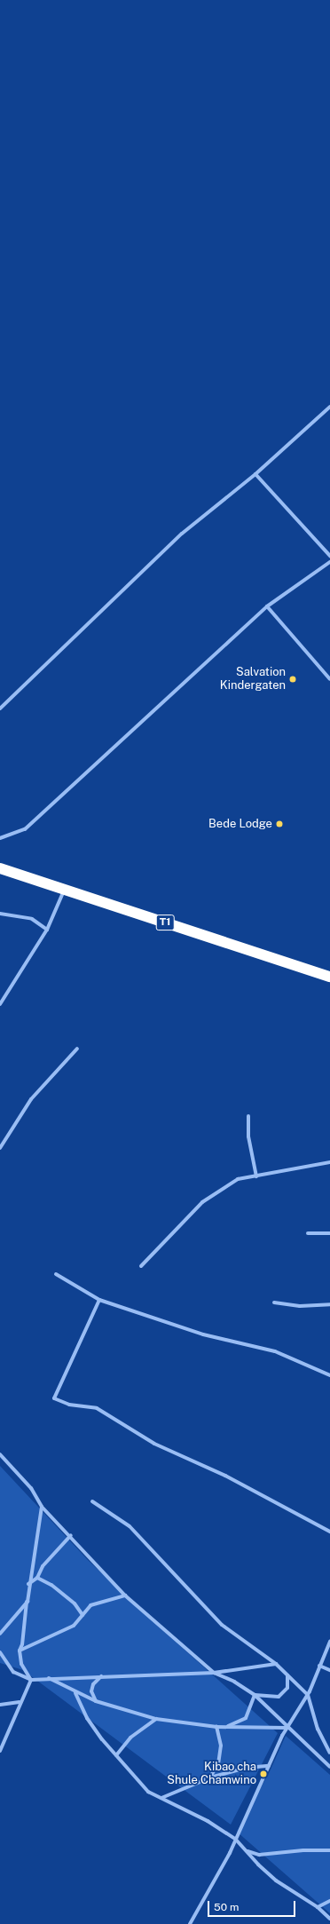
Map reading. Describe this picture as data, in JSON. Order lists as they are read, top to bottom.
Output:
{
  "streets": {
    "highway": ["T1"]
  },
  "places": ["Salvation Kindergaten", "Bede Lodge", "Kibao cha Shule Chamwino"],
  "scale_bar": "50 m"
}
